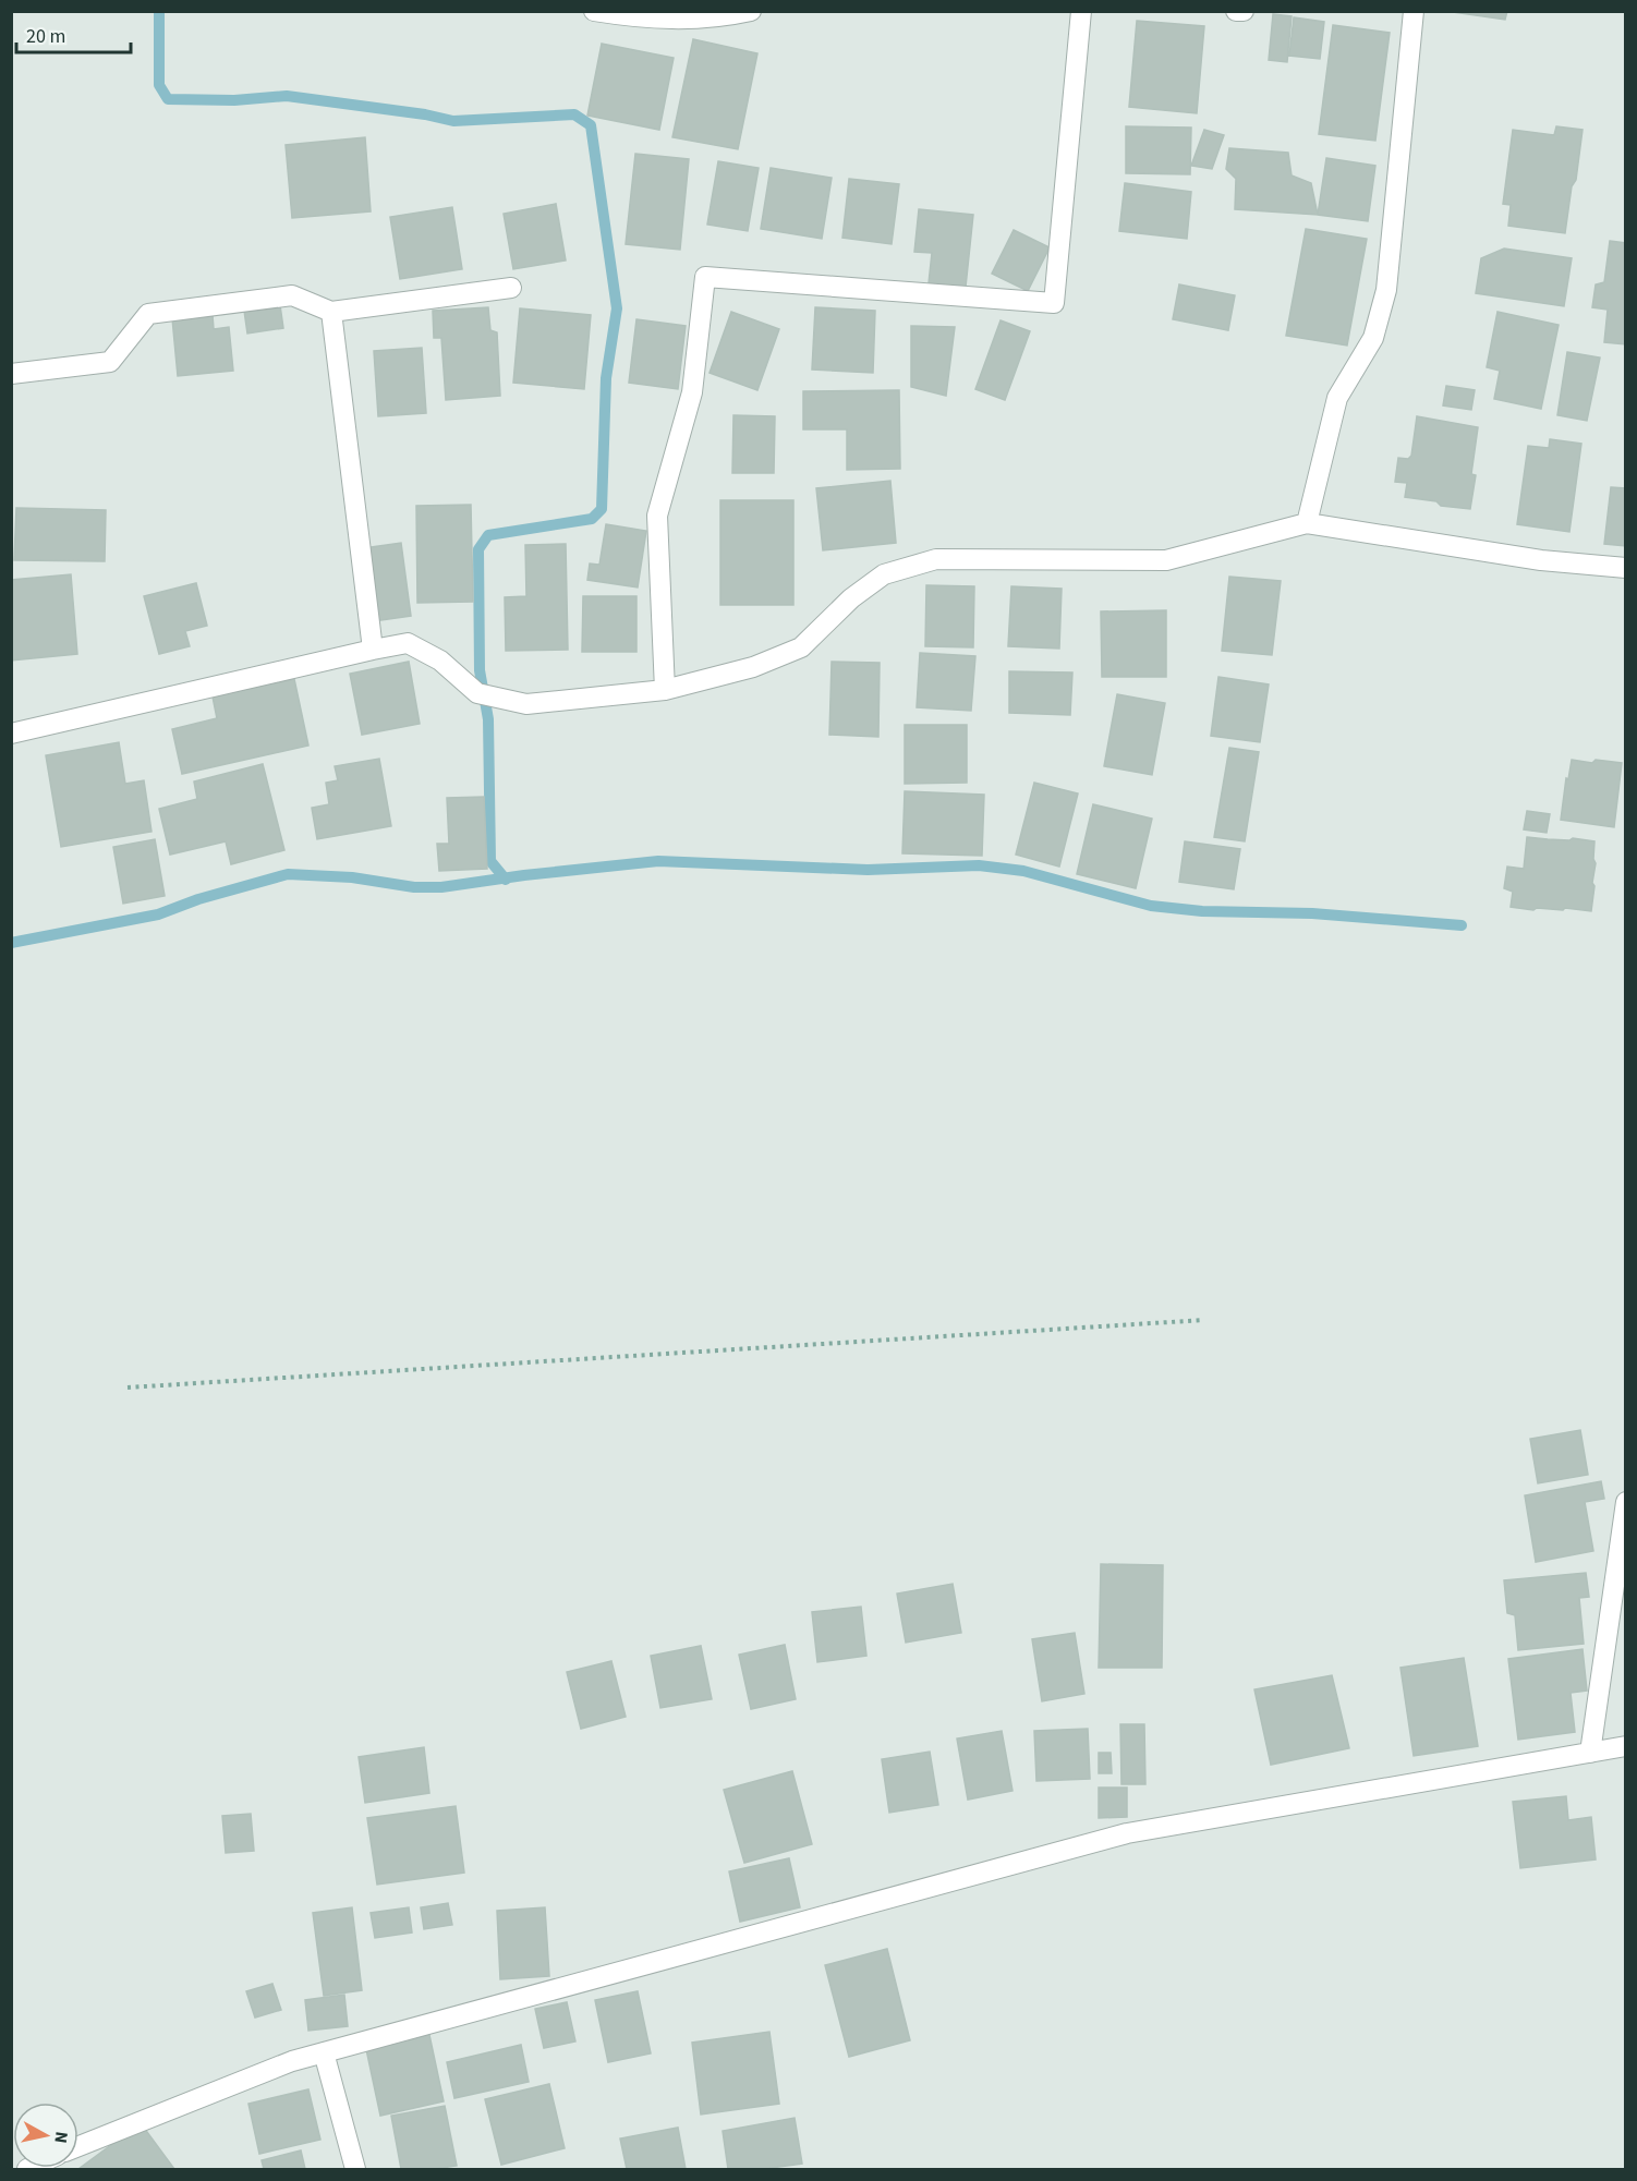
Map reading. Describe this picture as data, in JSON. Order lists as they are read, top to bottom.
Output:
{
  "scale_bar": "20 m",
  "north": "right"
}
